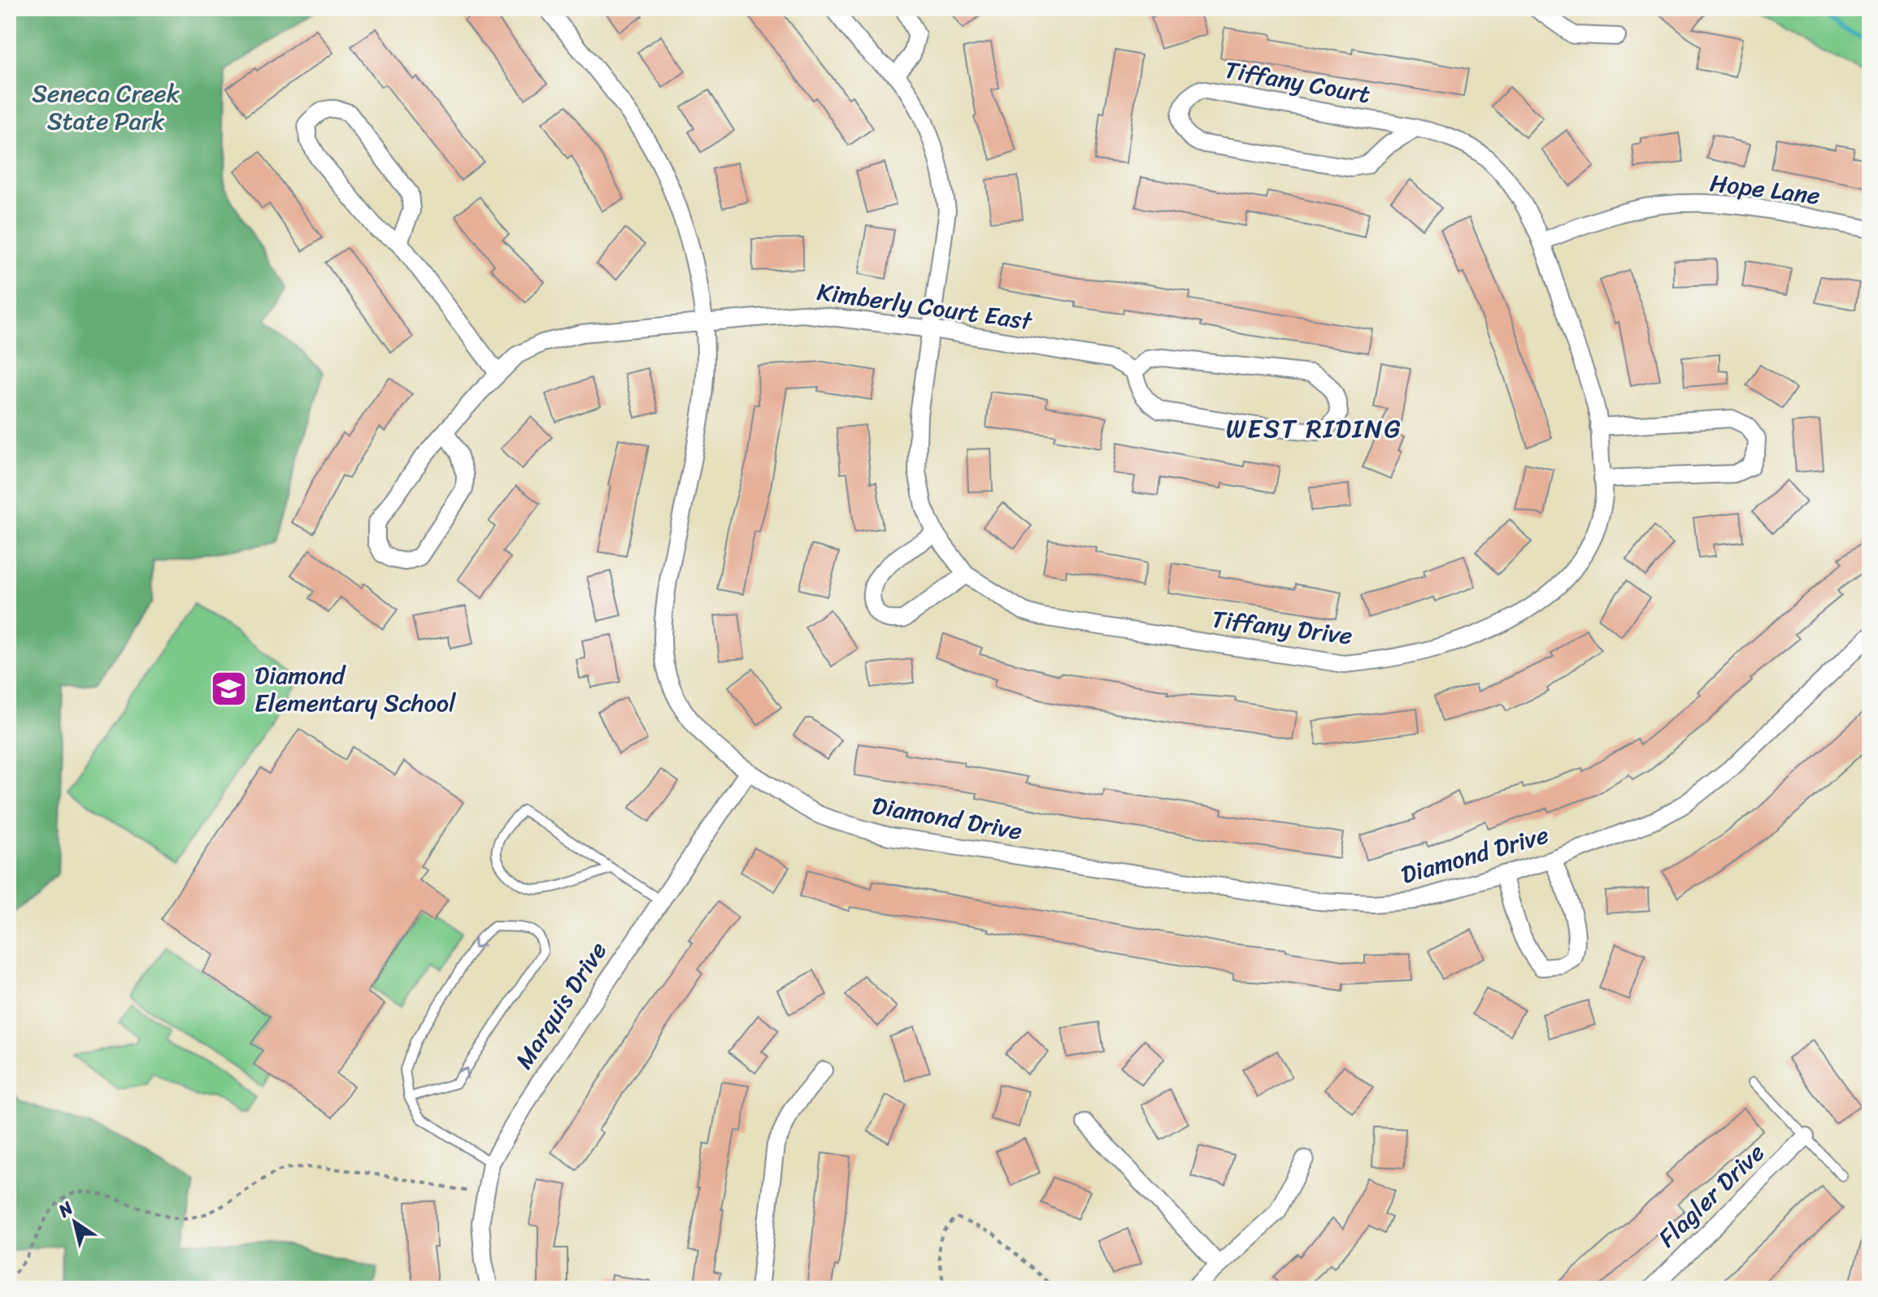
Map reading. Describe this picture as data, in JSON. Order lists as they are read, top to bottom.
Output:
{
  "streets": {
    "street": [
      "Tiffany Court",
      "Hope Lane",
      "Kimberly Court East",
      "Tiffany Drive",
      "Diamond Drive",
      "Marquis Drive",
      "Flagler Drive"
    ]
  },
  "crossings": [
    ["Tiffany Court", "Hope Lane"],
    ["Tiffany Court", "Tiffany Drive"],
    ["Hope Lane", "Tiffany Drive"],
    ["Kimberly Court East", "Tiffany Drive"],
    ["Kimberly Court East", "Diamond Drive"],
    ["Diamond Drive", "Marquis Drive"]
  ],
  "districts": ["WEST RIDING"],
  "parks": ["Seneca Creek State Park"],
  "places": {
    "school or university": ["Diamond Elementary School"]
  },
  "north": "top left"
}
